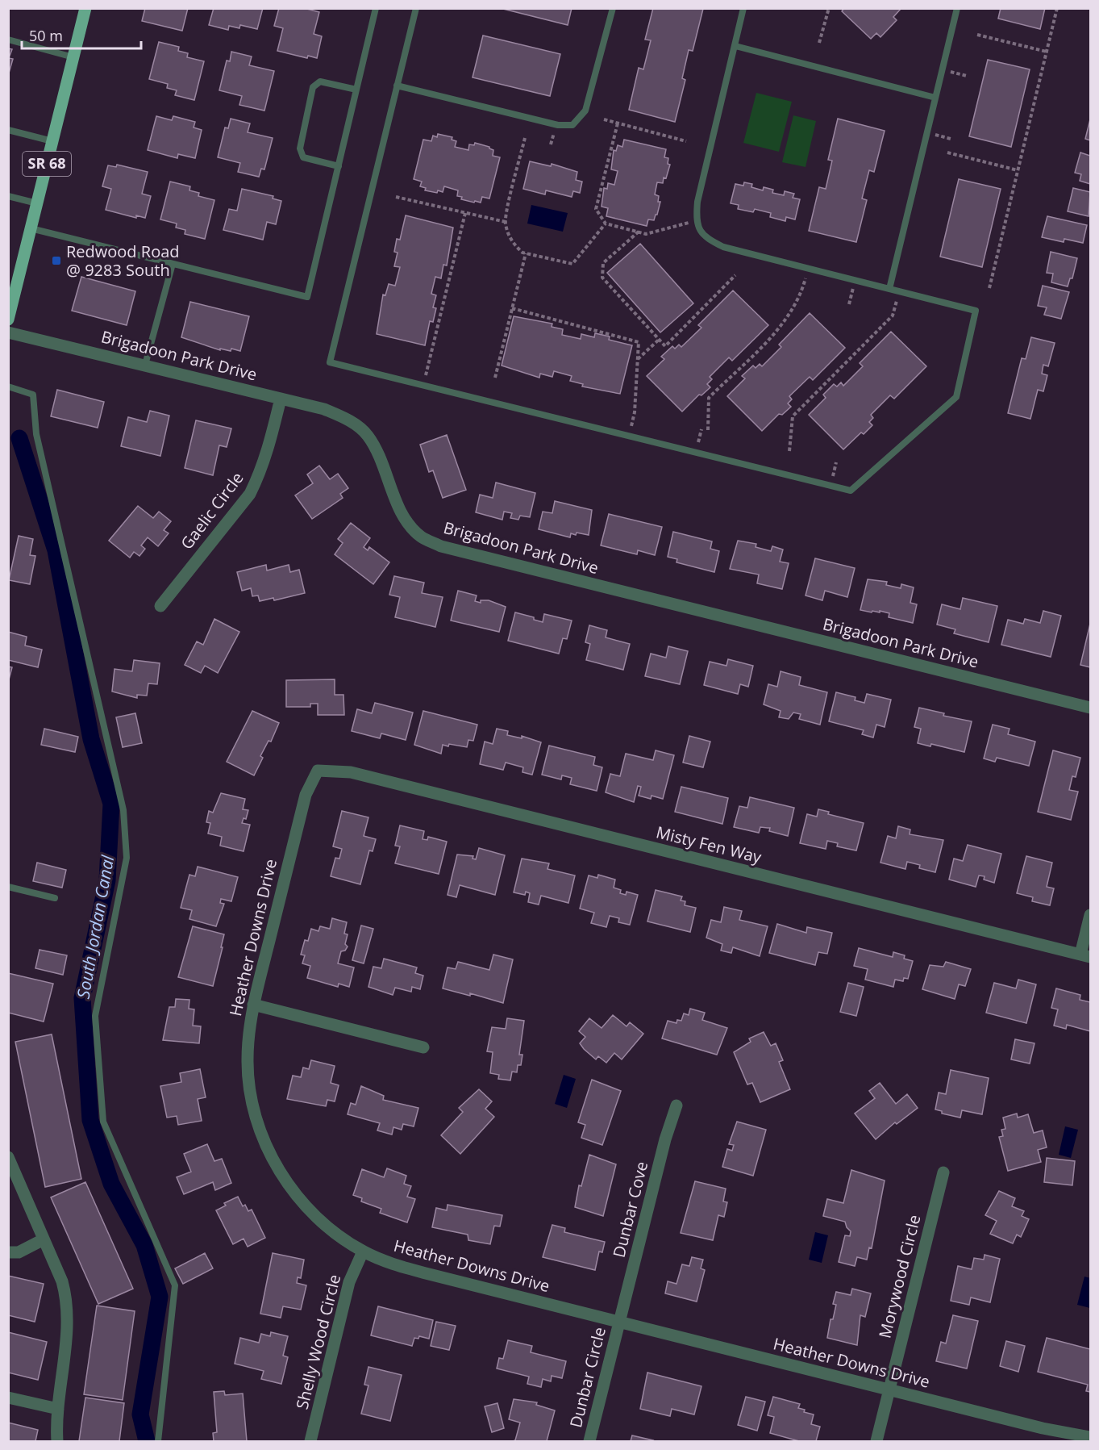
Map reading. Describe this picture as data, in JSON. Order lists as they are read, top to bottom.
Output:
{
  "streets": {
    "main road": ["SR 68"],
    "street": [
      "Brigadoon Park Drive",
      "Gaelic Circle",
      "Misty Fen Way",
      "Heather Downs Drive",
      "Dunbar Cove",
      "Morywood Circle",
      "Shelly Wood Circle",
      "Dunbar Circle"
    ]
  },
  "crossings": [
    ["Brigadoon Park Drive", "Gaelic Circle"],
    ["Misty Fen Way", "Heather Downs Drive"],
    ["Heather Downs Drive", "Dunbar Cove"],
    ["Heather Downs Drive", "Morywood Circle"],
    ["Heather Downs Drive", "Shelly Wood Circle"],
    ["Heather Downs Drive", "Dunbar Circle"],
    ["Dunbar Cove", "Dunbar Circle"]
  ],
  "water": ["South Jordan Canal"],
  "places": {
    "transit": ["Redwood Road @ 9283 South"]
  },
  "scale_bar": "50 m"
}
